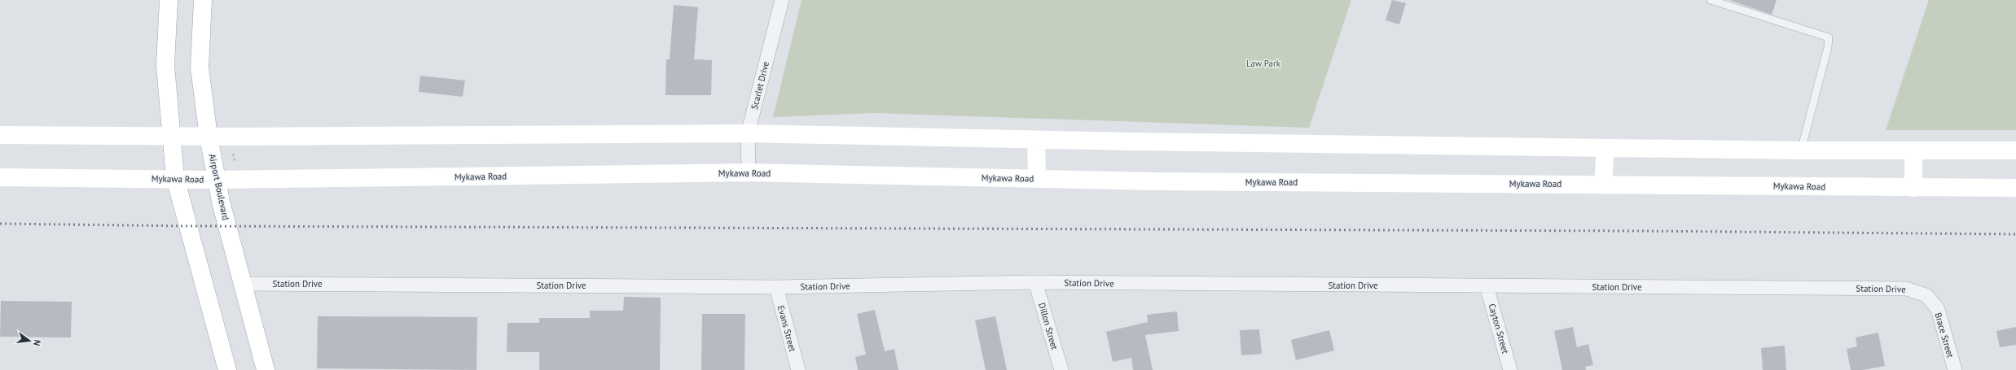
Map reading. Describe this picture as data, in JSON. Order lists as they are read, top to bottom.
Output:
{
  "streets": {
    "main road": ["Mykawa Road", "Airport Boulevard"],
    "street": [
      "Scarlet Drive",
      "Station Drive",
      "Dillon Street",
      "Evans Street",
      "Cayton Street",
      "Brace Street"
    ]
  },
  "crossings": [
    ["Scarlet Drive", "Mykawa Road"],
    ["Mykawa Road", "Airport Boulevard"],
    ["Airport Boulevard", "Station Drive"],
    ["Station Drive", "Dillon Street"],
    ["Station Drive", "Evans Street"],
    ["Station Drive", "Cayton Street"],
    ["Station Drive", "Brace Street"]
  ],
  "parks": ["Law Park"],
  "north": "right"
}
